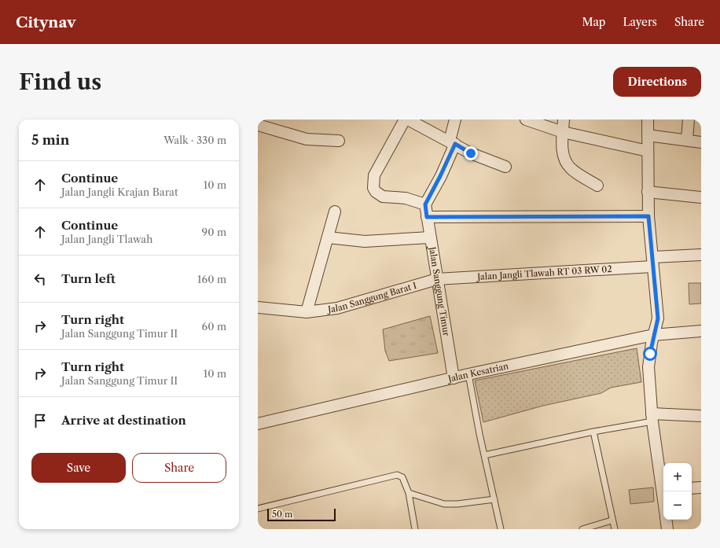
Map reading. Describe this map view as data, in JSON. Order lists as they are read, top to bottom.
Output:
{
  "streets": {
    "street": [
      "Jalan Jangli Tlawah RT 03 RW 02",
      "Jalan Sanggung Timur",
      "Jalan Sanggung Barat I",
      "Jalan Kesatrian"
    ]
  },
  "crossings": [
    ["Jalan Jangli Tlawah RT 03 RW 02", "Jalan Sanggung Timur"],
    ["Jalan Jangli Tlawah RT 03 RW 02", "Jalan Sanggung Barat I"],
    ["Jalan Sanggung Timur", "Jalan Sanggung Barat I"],
    ["Jalan Sanggung Timur", "Jalan Kesatrian"]
  ],
  "scale_bar": "50 m",
  "page": {
    "header": "Citynav",
    "nav": ["Map", "Layers", "Share"],
    "buttons": [
      "Directions",
      ["Save", "Share"]
    ],
    "title": "Find us",
    "heading": ["5 min", "Walk · 330 m"],
    "list": [
      ["Continue", "Jalan Jangli Krajan Barat", "10 m"],
      ["Continue", "Jalan Jangli Tlawah", "90 m"],
      ["Turn left", "160 m"],
      ["Turn right", "Jalan Sanggung Timur II", "60 m"],
      ["Turn right", "Jalan Sanggung Timur II", "10 m"],
      "Arrive at destination"
    ],
    "map_buttons": ["+", "−"],
    "scale": "50 m"
  }
}
